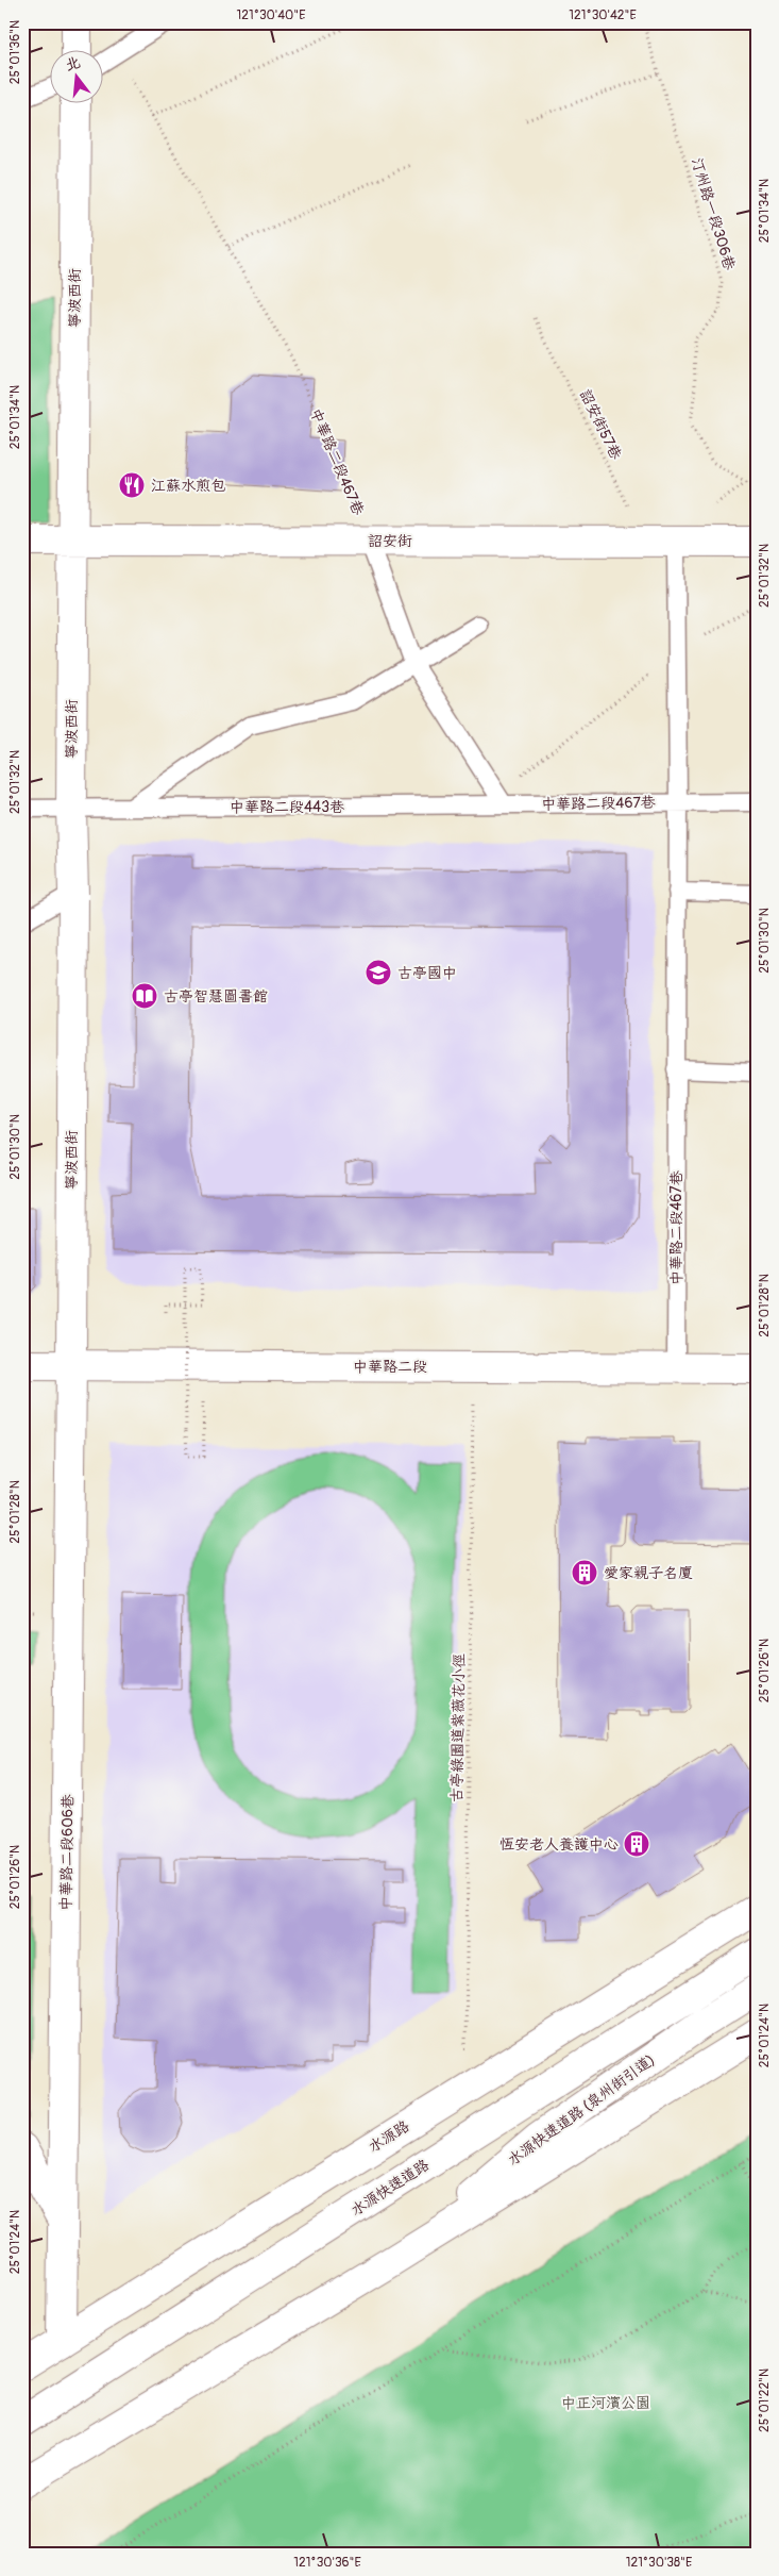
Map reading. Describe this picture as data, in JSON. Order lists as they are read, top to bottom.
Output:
{
  "streets": {
    "main road": [
      "寧波西街",
      "詔安街",
      "中華路二段",
      "中華路二段606巷",
      "水源快速道路 (泉州街引道)",
      "水源路",
      "水源快速道路"
    ],
    "lane": ["中華路二段467巷", "中華路二段443巷"],
    "path": ["汀州路一段306巷", "詔安街57巷", "古亭綠園道紫薇花小徑"]
  },
  "crossings": [
    ["汀州路一段306巷", "中華路二段467巷"],
    ["汀州路一段306巷", "詔安街"],
    ["寧波西街", "詔安街"],
    ["寧波西街", "中華路二段443巷"],
    ["寧波西街", "中華路二段"],
    ["寧波西街", "中華路二段606巷"],
    ["詔安街57巷", "詔安街"],
    ["中華路二段467巷", "詔安街"],
    ["中華路二段467巷", "中華路二段443巷"],
    ["中華路二段467巷", "中華路二段"],
    ["中華路二段", "古亭綠園道紫薇花小徑"],
    ["中華路二段", "中華路二段606巷"],
    ["古亭綠園道紫薇花小徑", "水源路"],
    ["中華路二段606巷", "水源路"]
  ],
  "parks": ["中正河濱公園"],
  "places": {
    "restaurant": ["江蘇水煎包"],
    "school or university": ["古亭國中"],
    "library": ["古亭智慧圖書館"],
    "building": ["愛家親子名廈", "恆安老人養護中心"]
  },
  "north": "top",
  "coordinates": [
    "121°30'40\"E",
    "121°30'42\"E",
    "25°01'36\"N",
    "25°01'34\"N",
    "25°01'32\"N",
    "25°01'30\"N",
    "25°01'28\"N",
    "25°01'26\"N",
    "25°01'24\"N",
    "25°01'22\"N",
    "121°30'36\"E",
    "121°30'38\"E"
  ]
}
